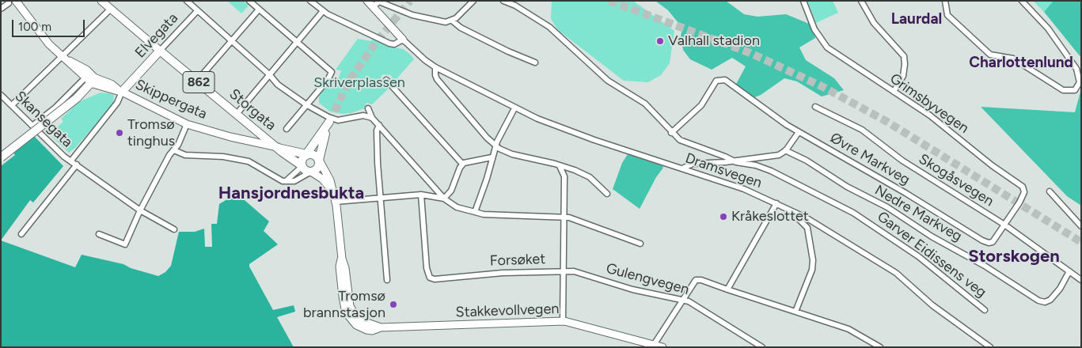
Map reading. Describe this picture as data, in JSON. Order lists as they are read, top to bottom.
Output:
{
  "streets": {
    "main road": [
      "Elvegata",
      "862",
      "Skippergata",
      "Storgata"
    ],
    "street": [
      "Grimsbyvegen",
      "Skansegata",
      "Øvre Markveg",
      "Dramsvegen",
      "Skogåsvegen",
      "Nedre Markveg",
      "Garver Eidissens veg",
      "Forsøket",
      "Gulengvegen",
      "Stakkevollvegen"
    ]
  },
  "crossings": [
    ["Elvegata", "Skippergata"],
    ["Elvegata", "Storgata"],
    ["862", "Storgata"],
    ["862", "Stakkevollvegen"],
    ["Skippergata", "Storgata"],
    ["Grimsbyvegen", "Øvre Markveg"],
    ["Grimsbyvegen", "Skogåsvegen"],
    ["Storgata", "Stakkevollvegen"],
    ["Øvre Markveg", "Skogåsvegen"],
    ["Øvre Markveg", "Garver Eidissens veg"],
    ["Skogåsvegen", "Nedre Markveg"],
    ["Forsøket", "Gulengvegen"]
  ],
  "districts": [
    "Laurdal",
    "Charlottenlund",
    "Hansjordnesbukta",
    "Storskogen"
  ],
  "parks": ["Skriverplassen"],
  "places": [
    "Valhall stadion",
    "Tromsø tinghus",
    "Kråkeslottet",
    "Tromsø brannstasjon"
  ],
  "scale_bar": "100 m"
}
